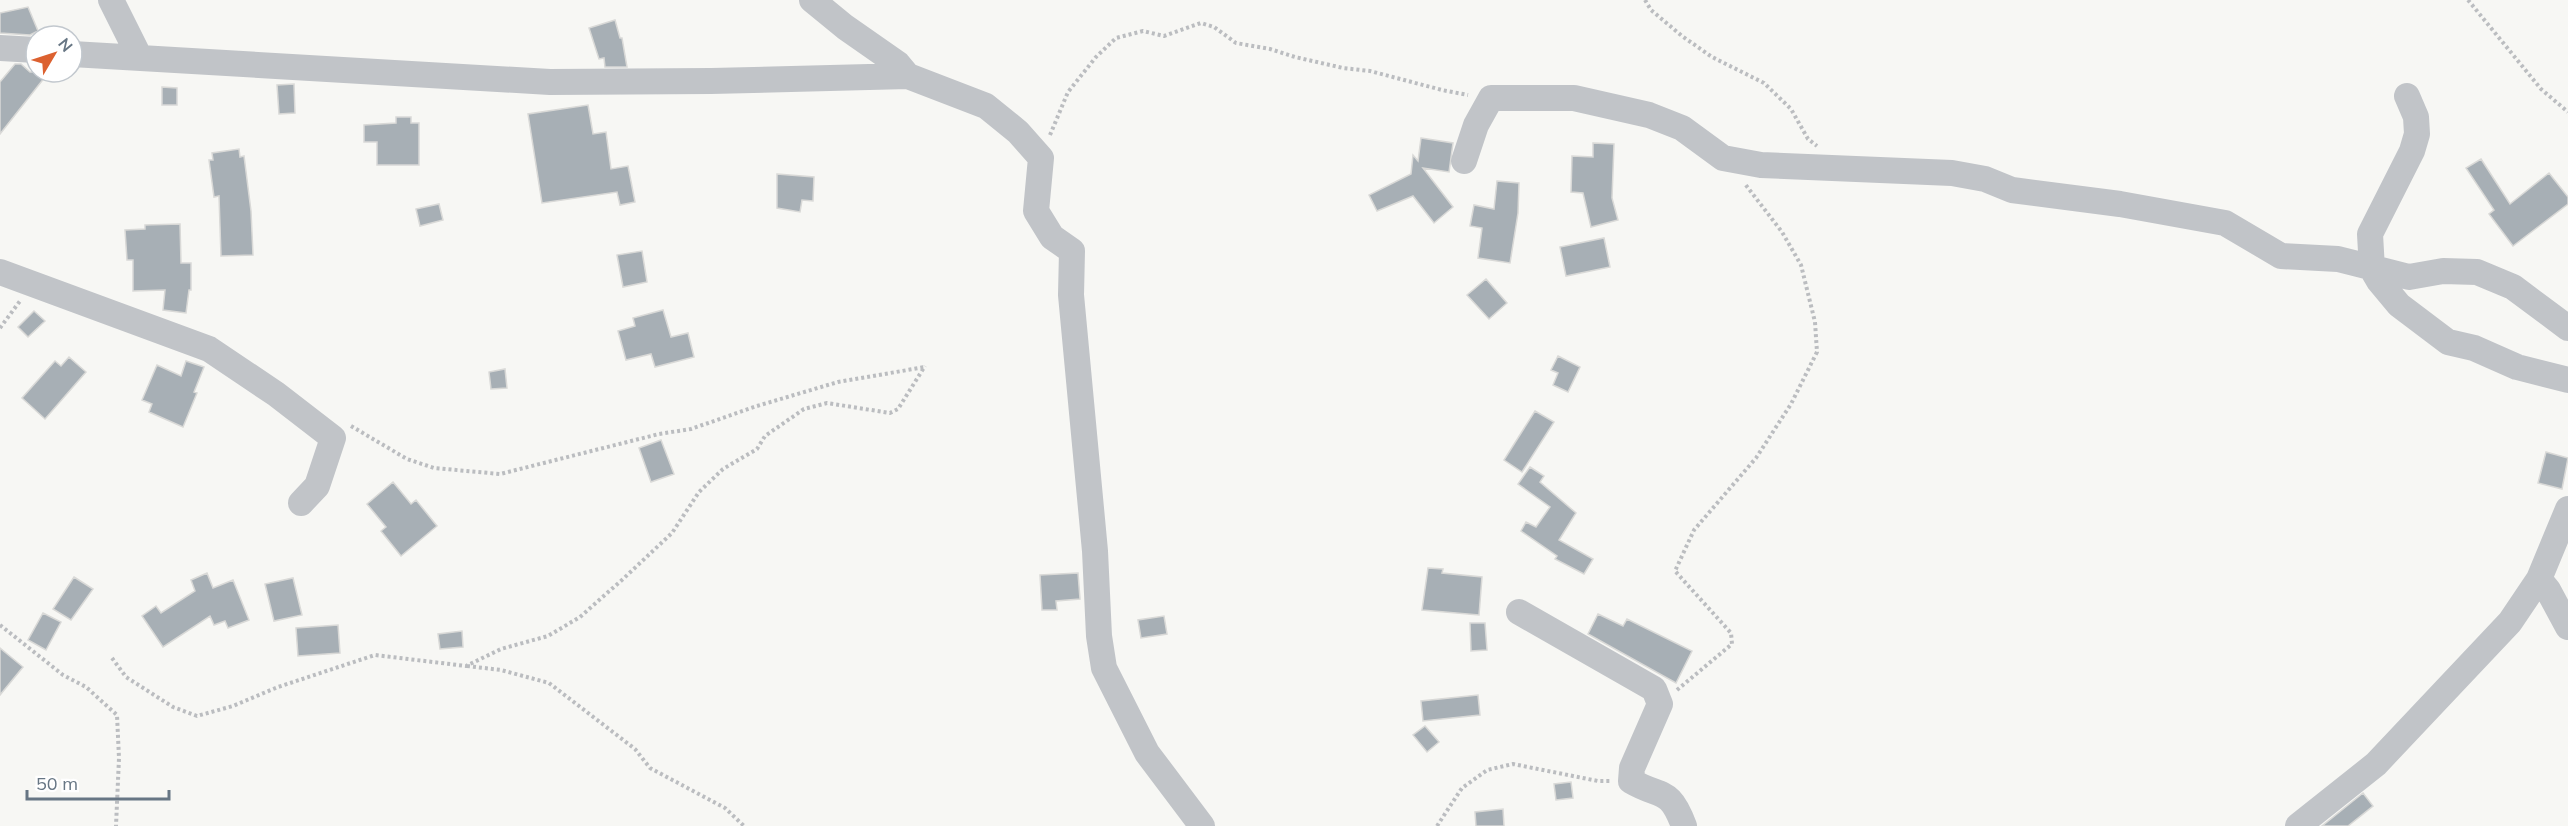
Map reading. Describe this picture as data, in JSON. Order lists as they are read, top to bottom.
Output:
{
  "scale_bar": "50 m",
  "north": "top right"
}
